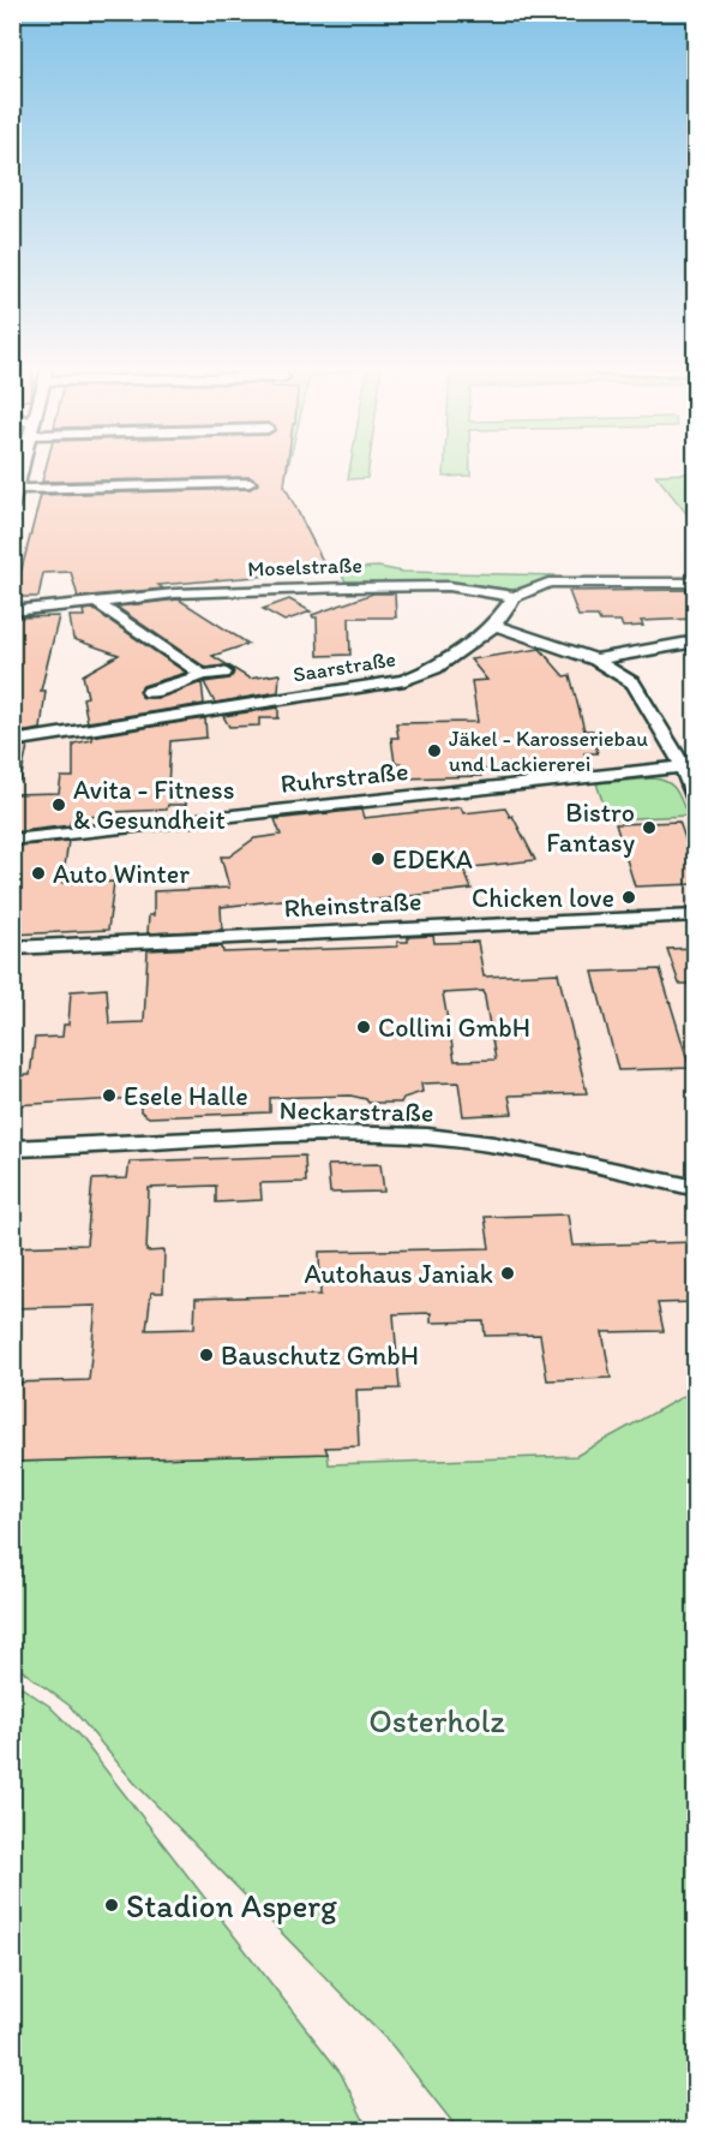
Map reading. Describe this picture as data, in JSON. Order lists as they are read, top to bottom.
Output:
{
  "streets": {
    "street": [
      "Moselstraße",
      "Saarstraße",
      "Ruhrstraße",
      "Rheinstraße",
      "Neckarstraße"
    ]
  },
  "crossings": [
    ["Moselstraße", "Saarstraße"]
  ],
  "parks": ["Osterholz"],
  "places": [
    "Jäkel - Karosseriebau und Lackiererei",
    "Avita - Fitness & Gesundheit",
    "Bistro Fantasy",
    "EDEKA",
    "Auto Winter",
    "Chicken love",
    "Collini GmbH",
    "Esele Halle",
    "Autohaus Janiak",
    "Bauschutz GmbH",
    "Stadion Asperg"
  ]
}
